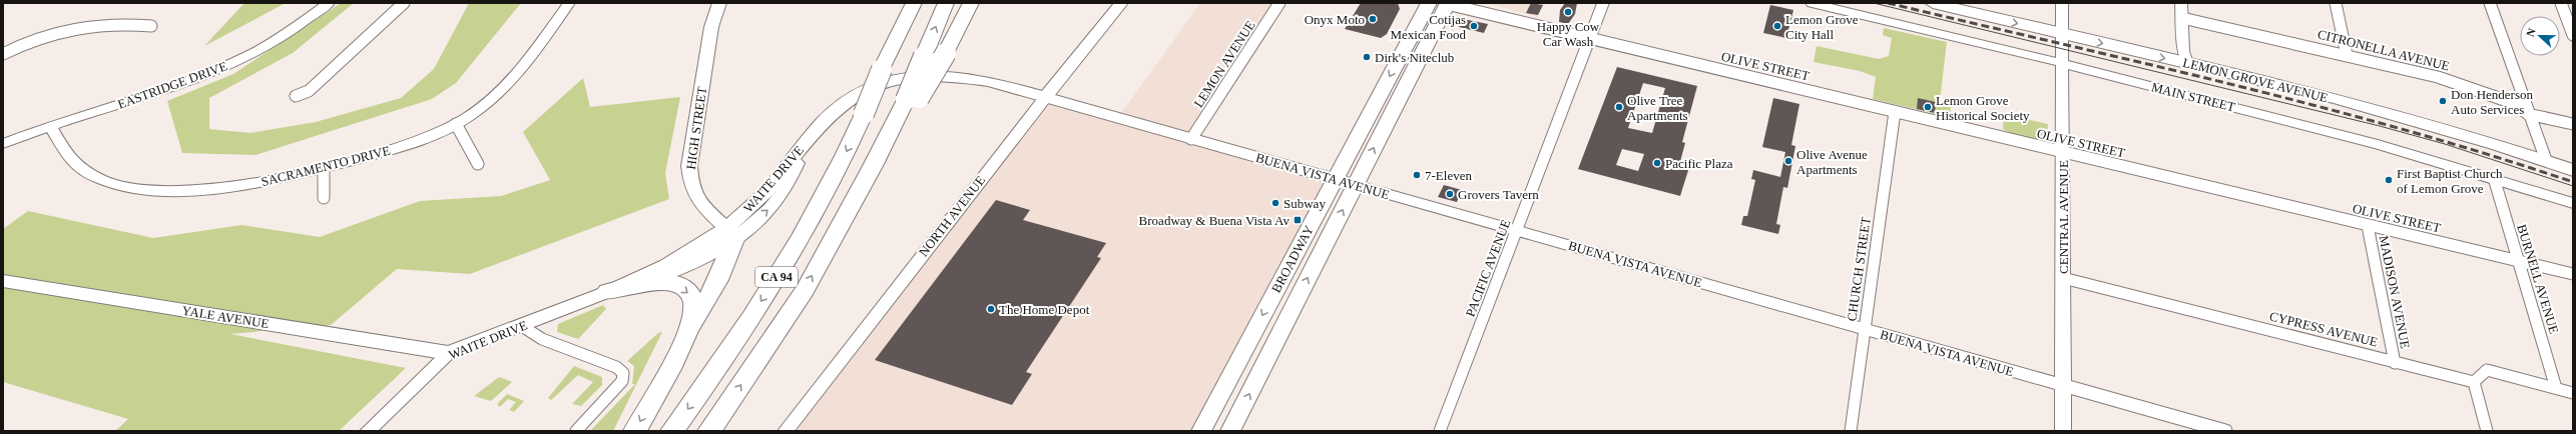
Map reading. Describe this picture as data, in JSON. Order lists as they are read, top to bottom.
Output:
{
  "streets": {
    "highway": ["CA 94"],
    "main road": [
      "LEMON GROVE AVENUE",
      "HIGH STREET",
      "BUENA VISTA AVENUE",
      "WAITE DRIVE",
      "NORTH AVENUE",
      "BROADWAY",
      "YALE AVENUE"
    ],
    "street": [
      "CITRONELLA AVENUE",
      "LEMON AVENUE",
      "OLIVE STREET",
      "EASTRIDGE DRIVE",
      "MAIN STREET",
      "SACRAMENTO DRIVE",
      "CENTRAL AVENUE",
      "PACIFIC AVENUE",
      "CHURCH STREET",
      "BURNELL AVENUE",
      "MADISON AVENUE",
      "CYPRESS AVENUE"
    ]
  },
  "crossings": [
    ["LEMON AVENUE", "BUENA VISTA AVENUE"],
    ["OLIVE STREET", "CENTRAL AVENUE"],
    ["OLIVE STREET", "BROADWAY"],
    ["OLIVE STREET", "PACIFIC AVENUE"],
    ["OLIVE STREET", "CHURCH STREET"],
    ["OLIVE STREET", "BURNELL AVENUE"],
    ["OLIVE STREET", "MADISON AVENUE"],
    ["LEMON GROVE AVENUE", "CENTRAL AVENUE"],
    ["EASTRIDGE DRIVE", "SACRAMENTO DRIVE"],
    ["MAIN STREET", "CENTRAL AVENUE"],
    ["MAIN STREET", "BURNELL AVENUE"],
    ["HIGH STREET", "WAITE DRIVE"],
    ["BUENA VISTA AVENUE", "WAITE DRIVE"],
    ["BUENA VISTA AVENUE", "NORTH AVENUE"],
    ["BUENA VISTA AVENUE", "CENTRAL AVENUE"],
    ["BUENA VISTA AVENUE", "BROADWAY"],
    ["BUENA VISTA AVENUE", "PACIFIC AVENUE"],
    ["BUENA VISTA AVENUE", "CHURCH STREET"],
    ["WAITE DRIVE", "NORTH AVENUE"],
    ["WAITE DRIVE", "YALE AVENUE"],
    ["CENTRAL AVENUE", "CYPRESS AVENUE"],
    ["MADISON AVENUE", "CYPRESS AVENUE"]
  ],
  "places": {
    "other": [
      "Happy Cow Car Wash",
      "Onyx Moto",
      "Cotijas Mexican Food",
      "Lemon Grove City Hall",
      "Dirk's Niteclub",
      "Don Henderson Auto Services",
      "Olive Tree Apartments",
      "Lemon Grove Historical Society",
      "Olive Avenue Apartments",
      "Pacific Plaza",
      "7-Eleven",
      "First Baptist Church of Lemon Grove",
      "Grovers Tavern",
      "Subway",
      "The Home Depot"
    ],
    "transit": ["Broadway & Buena Vista Av"]
  },
  "north": "left"
}
